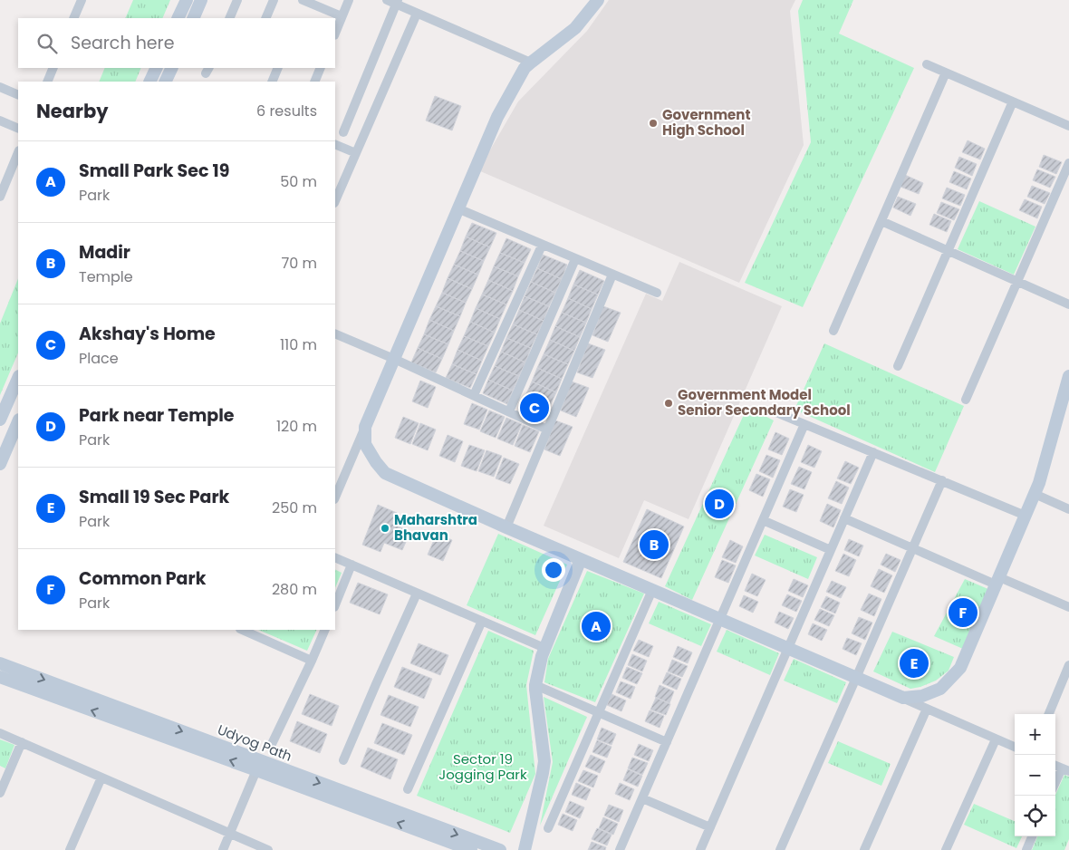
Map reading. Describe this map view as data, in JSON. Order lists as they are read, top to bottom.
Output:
{
  "streets": {
    "street": ["Udyog Path"]
  },
  "parks": ["Sector 19 Jogging Park"],
  "places": ["Government High School", "Government Model Senior Secondary School", "Maharshtra Bhavan"],
  "page": {
    "search": "Search here",
    "heading": ["Nearby", "6 results"],
    "list": [
      {
        "mark": "A",
        "name": "Small Park Sec 19",
        "note": "Park",
        "value": "50 m"
      },
      {
        "mark": "B",
        "name": "Madir",
        "note": "Temple",
        "value": "70 m"
      },
      {
        "mark": "C",
        "name": "Akshay's Home",
        "note": "Place",
        "value": "110 m"
      },
      {
        "mark": "D",
        "name": "Park near Temple",
        "note": "Park",
        "value": "120 m"
      },
      {
        "mark": "E",
        "name": "Small 19 Sec Park",
        "note": "Park",
        "value": "250 m"
      },
      {
        "mark": "F",
        "name": "Common Park",
        "note": "Park",
        "value": "280 m"
      }
    ],
    "pins": [
      "C",
      "D",
      "B",
      "F",
      "A",
      "E"
    ],
    "map_buttons": ["+", "−"]
  }
}
